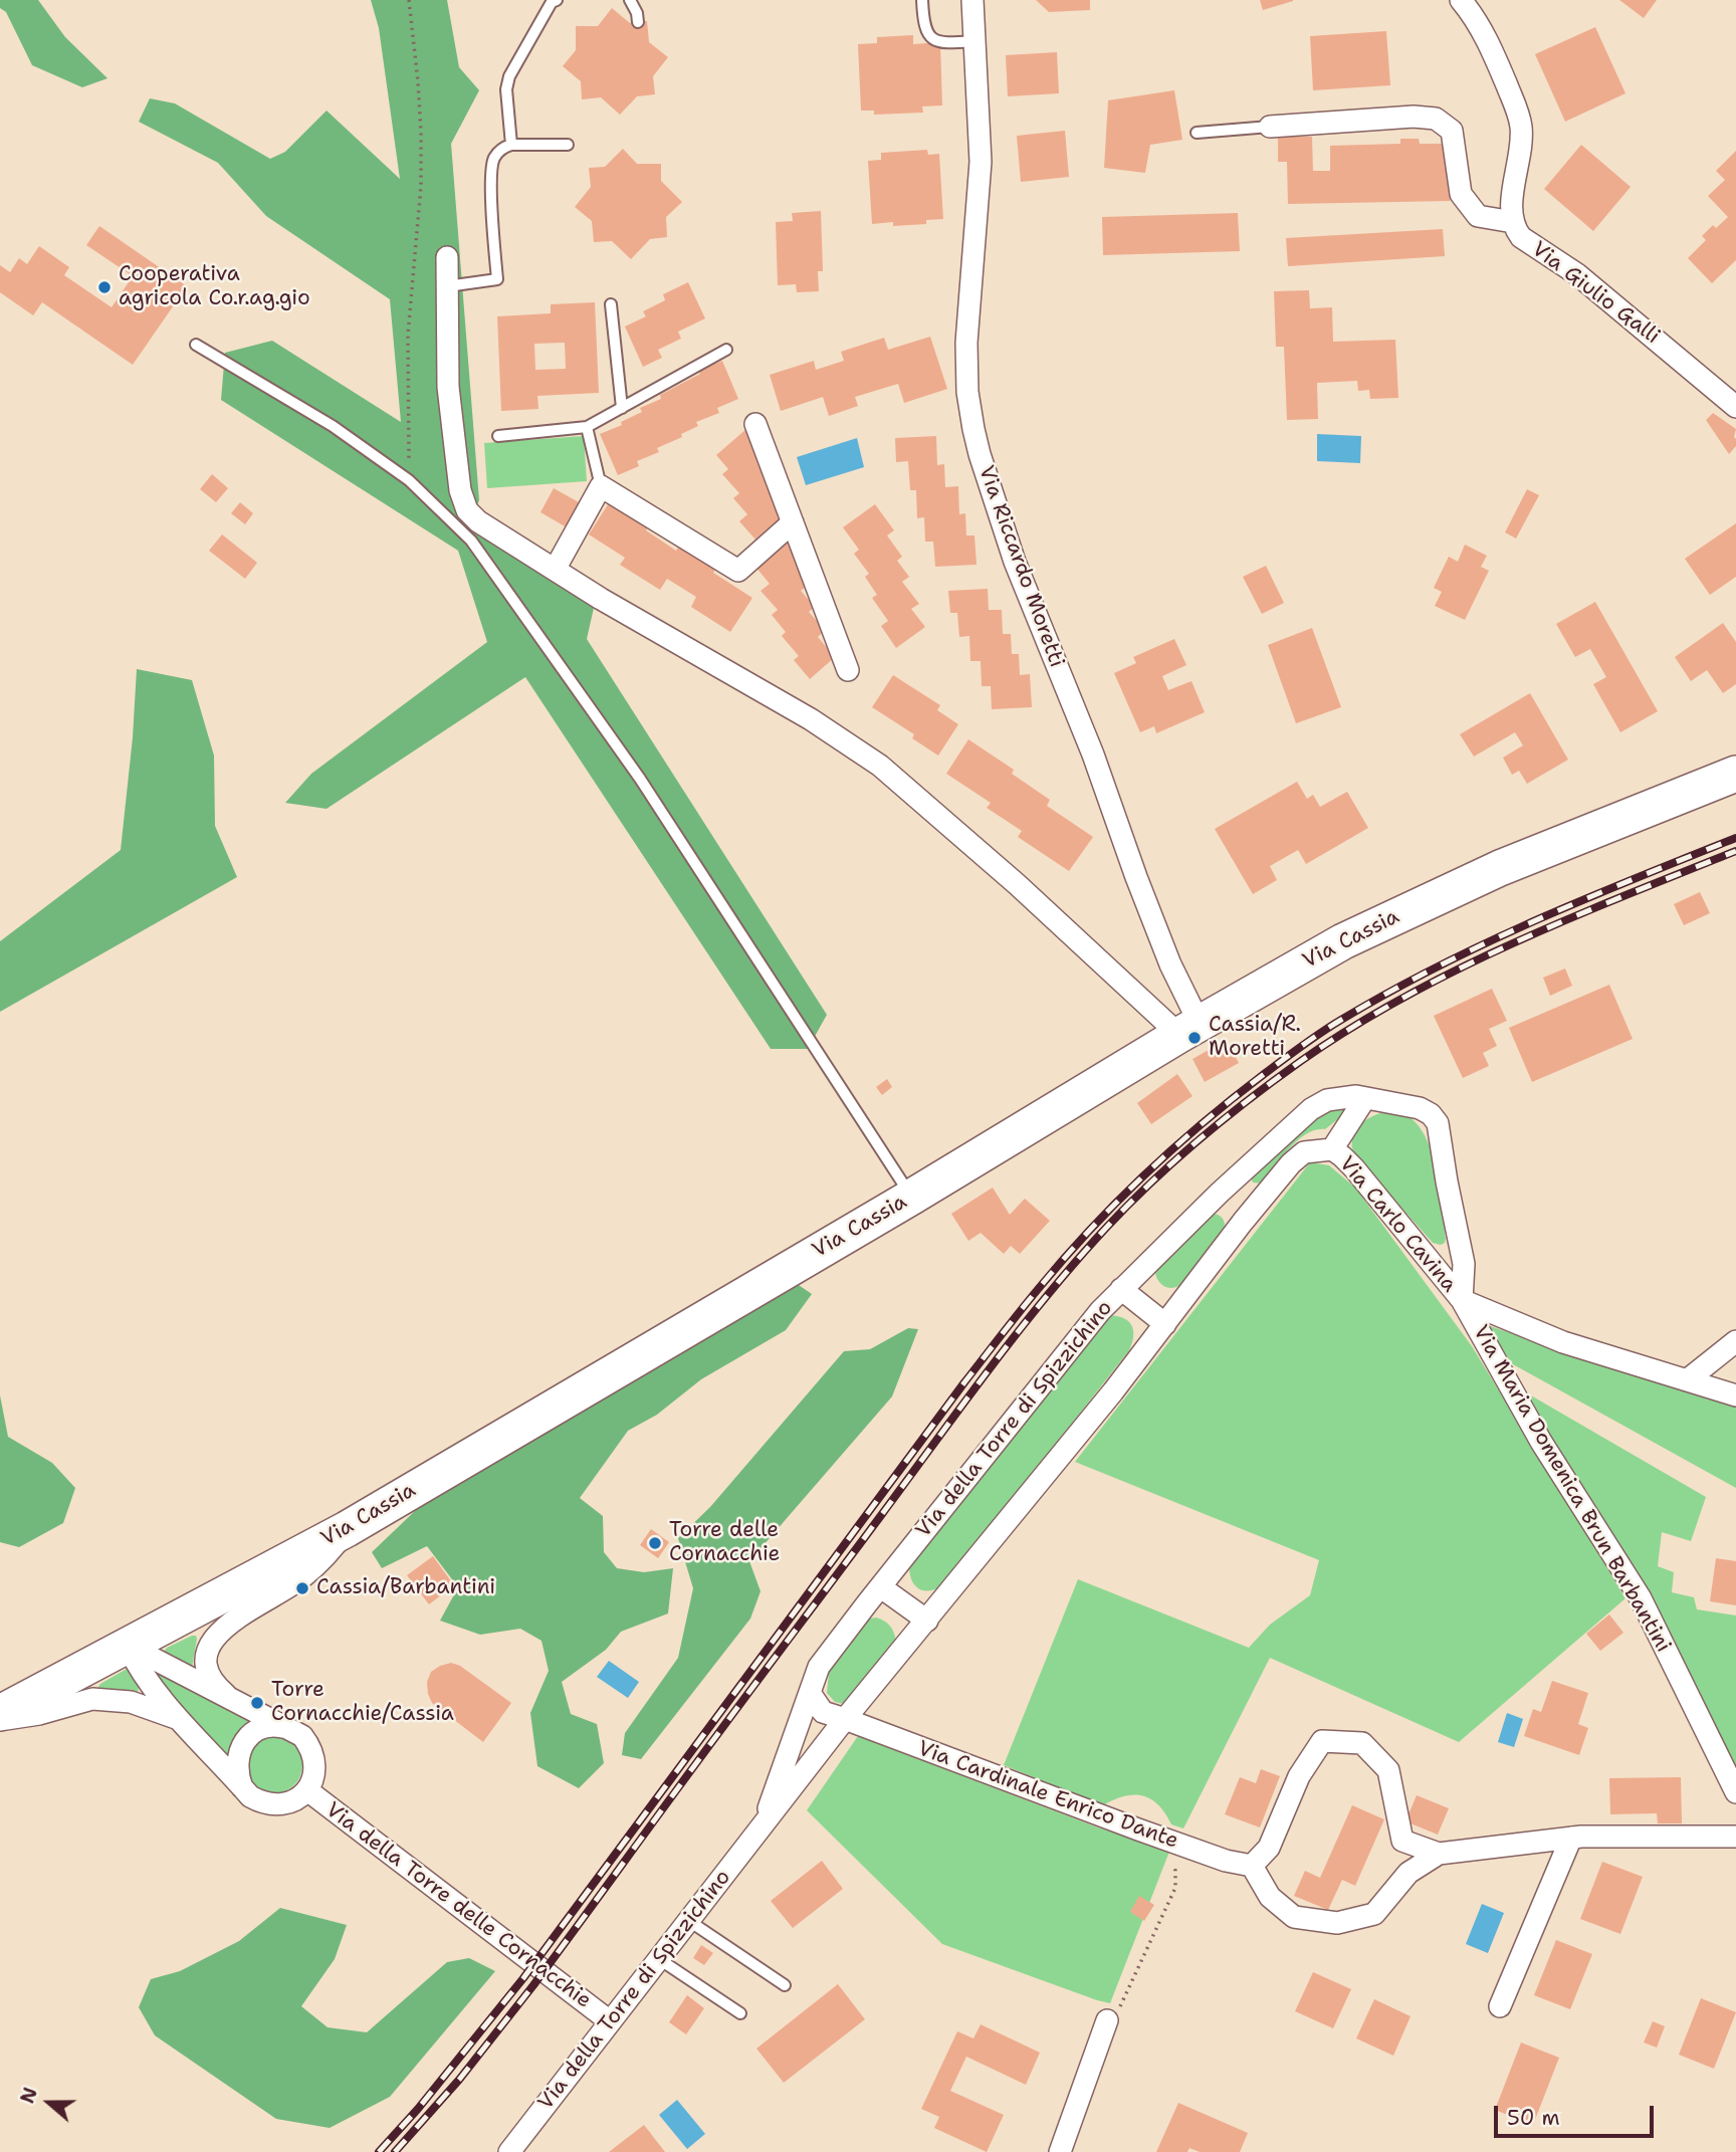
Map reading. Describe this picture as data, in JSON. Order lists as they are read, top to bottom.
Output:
{
  "streets": {
    "main road": ["Via Cassia"],
    "street": [
      "Via Giulio Galli",
      "Via Riccardo Moretti",
      "Via Carlo Cavina",
      "Via della Torre di Spizzichino",
      "Via Maria Domenica Brun Barbantini",
      "Via Cardinale Enrico Dante",
      "Via della Torre delle Cornacchie"
    ]
  },
  "crossings": [
    ["Via Riccardo Moretti", "Via Cassia"],
    ["Via Cassia", "Via della Torre delle Cornacchie"],
    ["Via Carlo Cavina", "Via della Torre di Spizzichino"],
    ["Via Carlo Cavina", "Via Maria Domenica Brun Barbantini"],
    ["Via della Torre di Spizzichino", "Via Maria Domenica Brun Barbantini"],
    ["Via della Torre di Spizzichino", "Via Cardinale Enrico Dante"],
    ["Via della Torre di Spizzichino", "Via della Torre delle Cornacchie"]
  ],
  "places": [
    "Cooperativa agricola Co.r.ag.gio",
    "Cassia/R. Moretti",
    "Torre delle Cornacchie",
    "Cassia/Barbantini",
    "Torre Cornacchie/Cassia"
  ],
  "scale_bar": "50 m",
  "north": "left"
}
